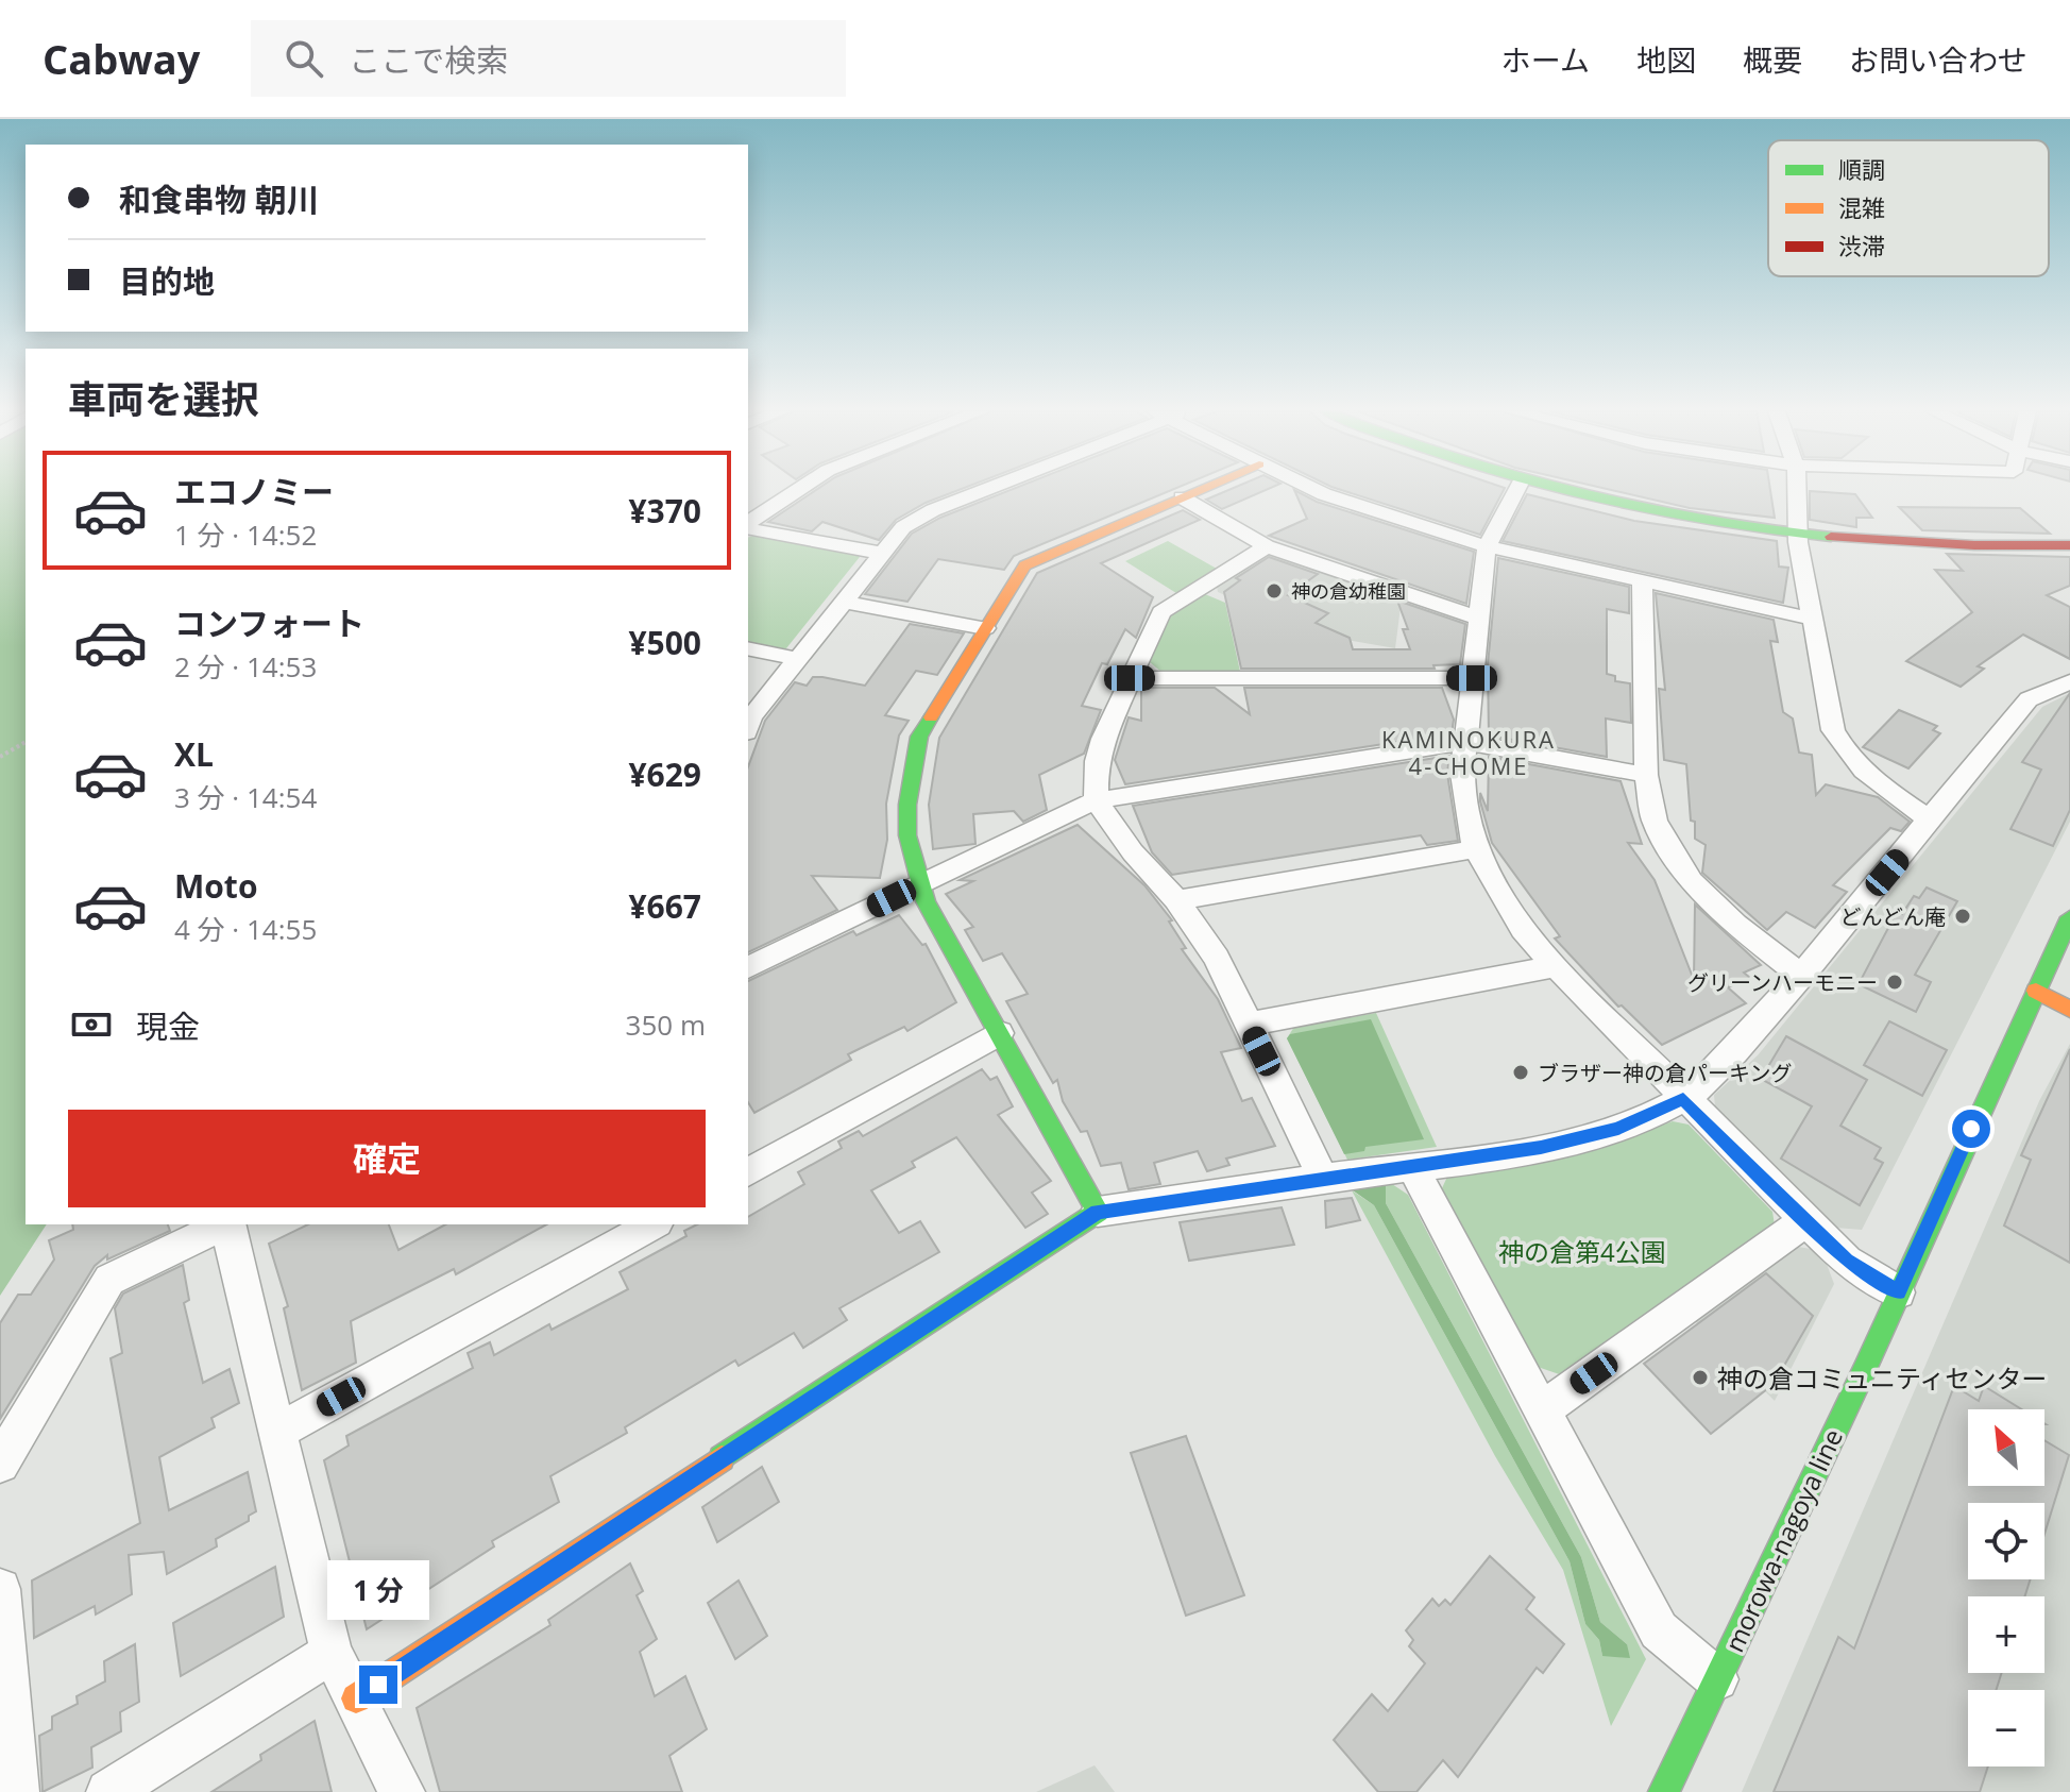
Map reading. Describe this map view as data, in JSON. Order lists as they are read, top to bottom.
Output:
{
  "streets": {
    "street": ["morowa-nagoya line"]
  },
  "districts": ["KAMINOKURA 4-CHOME"],
  "parks": ["神の倉第4公園"],
  "places": [
    "神の倉幼稚園",
    "どんどん庵",
    "グリーンハーモニー",
    "ブラザー神の倉パーキング",
    "神の倉コミュニティセンター"
  ],
  "legend": ["順調", "混雑", "渋滞"],
  "north": "top left",
  "page": {
    "header": "Cabway",
    "search": "ここで検索",
    "nav": [
      "ホーム",
      "地図",
      "概要",
      "お問い合わせ"
    ],
    "banner": ["和食串物 朝川", "目的地"],
    "heading": "車両を選択",
    "list": [
      {
        "name": "エコノミー",
        "note": "1 分 · 14:52",
        "value": "¥370"
      },
      {
        "name": "コンフォート",
        "note": "2 分 · 14:53",
        "value": "¥500"
      },
      {
        "name": "XL",
        "note": "3 分 · 14:54",
        "value": "¥629"
      },
      {
        "name": "Moto",
        "note": "4 分 · 14:55",
        "value": "¥667"
      }
    ],
    "pay": ["現金", "350 m"],
    "buttons": "確定",
    "map_buttons": ["+", "−"],
    "bubble": "1 分"
  }
}
